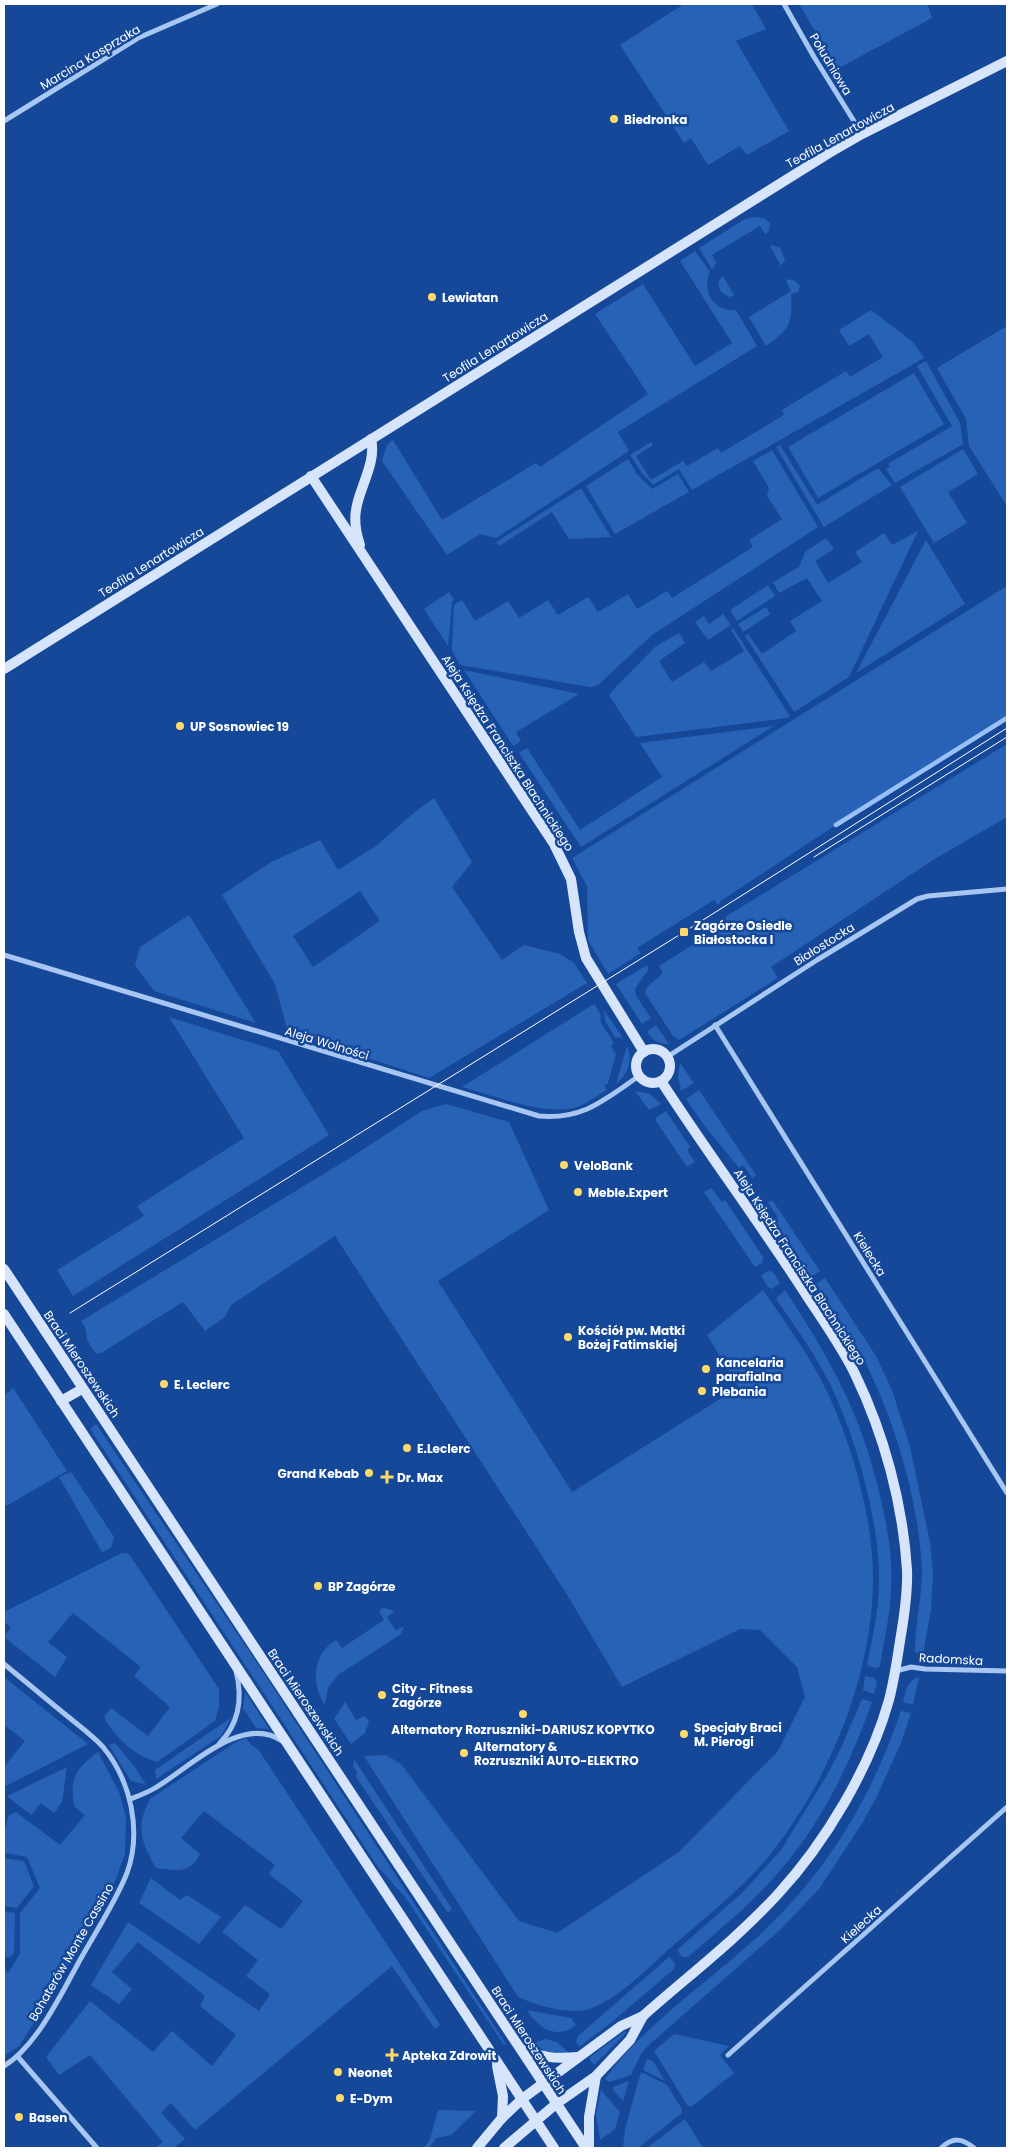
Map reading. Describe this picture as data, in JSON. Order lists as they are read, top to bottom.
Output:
{
  "streets": {
    "street": [
      "Marcina Kasprzaka",
      "Południowa",
      "Teofila Lenartowicza",
      "Aleja Księdza Franciszka Blachnickiego",
      "Białostocka",
      "Aleja Wolności",
      "Kielecka",
      "Braci Mieroszewskich",
      "Radomska",
      "Bohaterów Monte Cassino"
    ]
  },
  "crossings": [
    ["Południowa", "Teofila Lenartowicza"],
    ["Teofila Lenartowicza", "Aleja Księdza Franciszka Blachnickiego"],
    ["Aleja Księdza Franciszka Blachnickiego", "Białostocka"],
    ["Aleja Księdza Franciszka Blachnickiego", "Aleja Wolności"],
    ["Aleja Księdza Franciszka Blachnickiego", "Braci Mieroszewskich"],
    ["Aleja Księdza Franciszka Blachnickiego", "Radomska"],
    ["Białostocka", "Aleja Wolności"],
    ["Białostocka", "Kielecka"]
  ],
  "places": {
    "other": [
      "Biedronka",
      "Lewiatan",
      "UP Sosnowiec 19",
      "VeloBank",
      "Meble.Expert",
      "Kościół pw. Matki Bożej Fatimskiej",
      "Kancelaria parafialna",
      "E. Leclerc",
      "Plebania",
      "E.Leclerc",
      "Grand Kebab",
      "BP Zagórze",
      "City - Fitness Zagórze",
      "Alternatory Rozruszniki-DARIUSZ KOPYTKO",
      "Specjały Braci M. Pierogi",
      "Alternatory & Rozruszniki AUTO-ELEKTRO",
      "Neonet",
      "E-Dym",
      "Basen"
    ],
    "transit": ["Zagórze Osiedle Białostocka I"],
    "health": ["Dr. Max", "Apteka Zdrowit"]
  }
}
